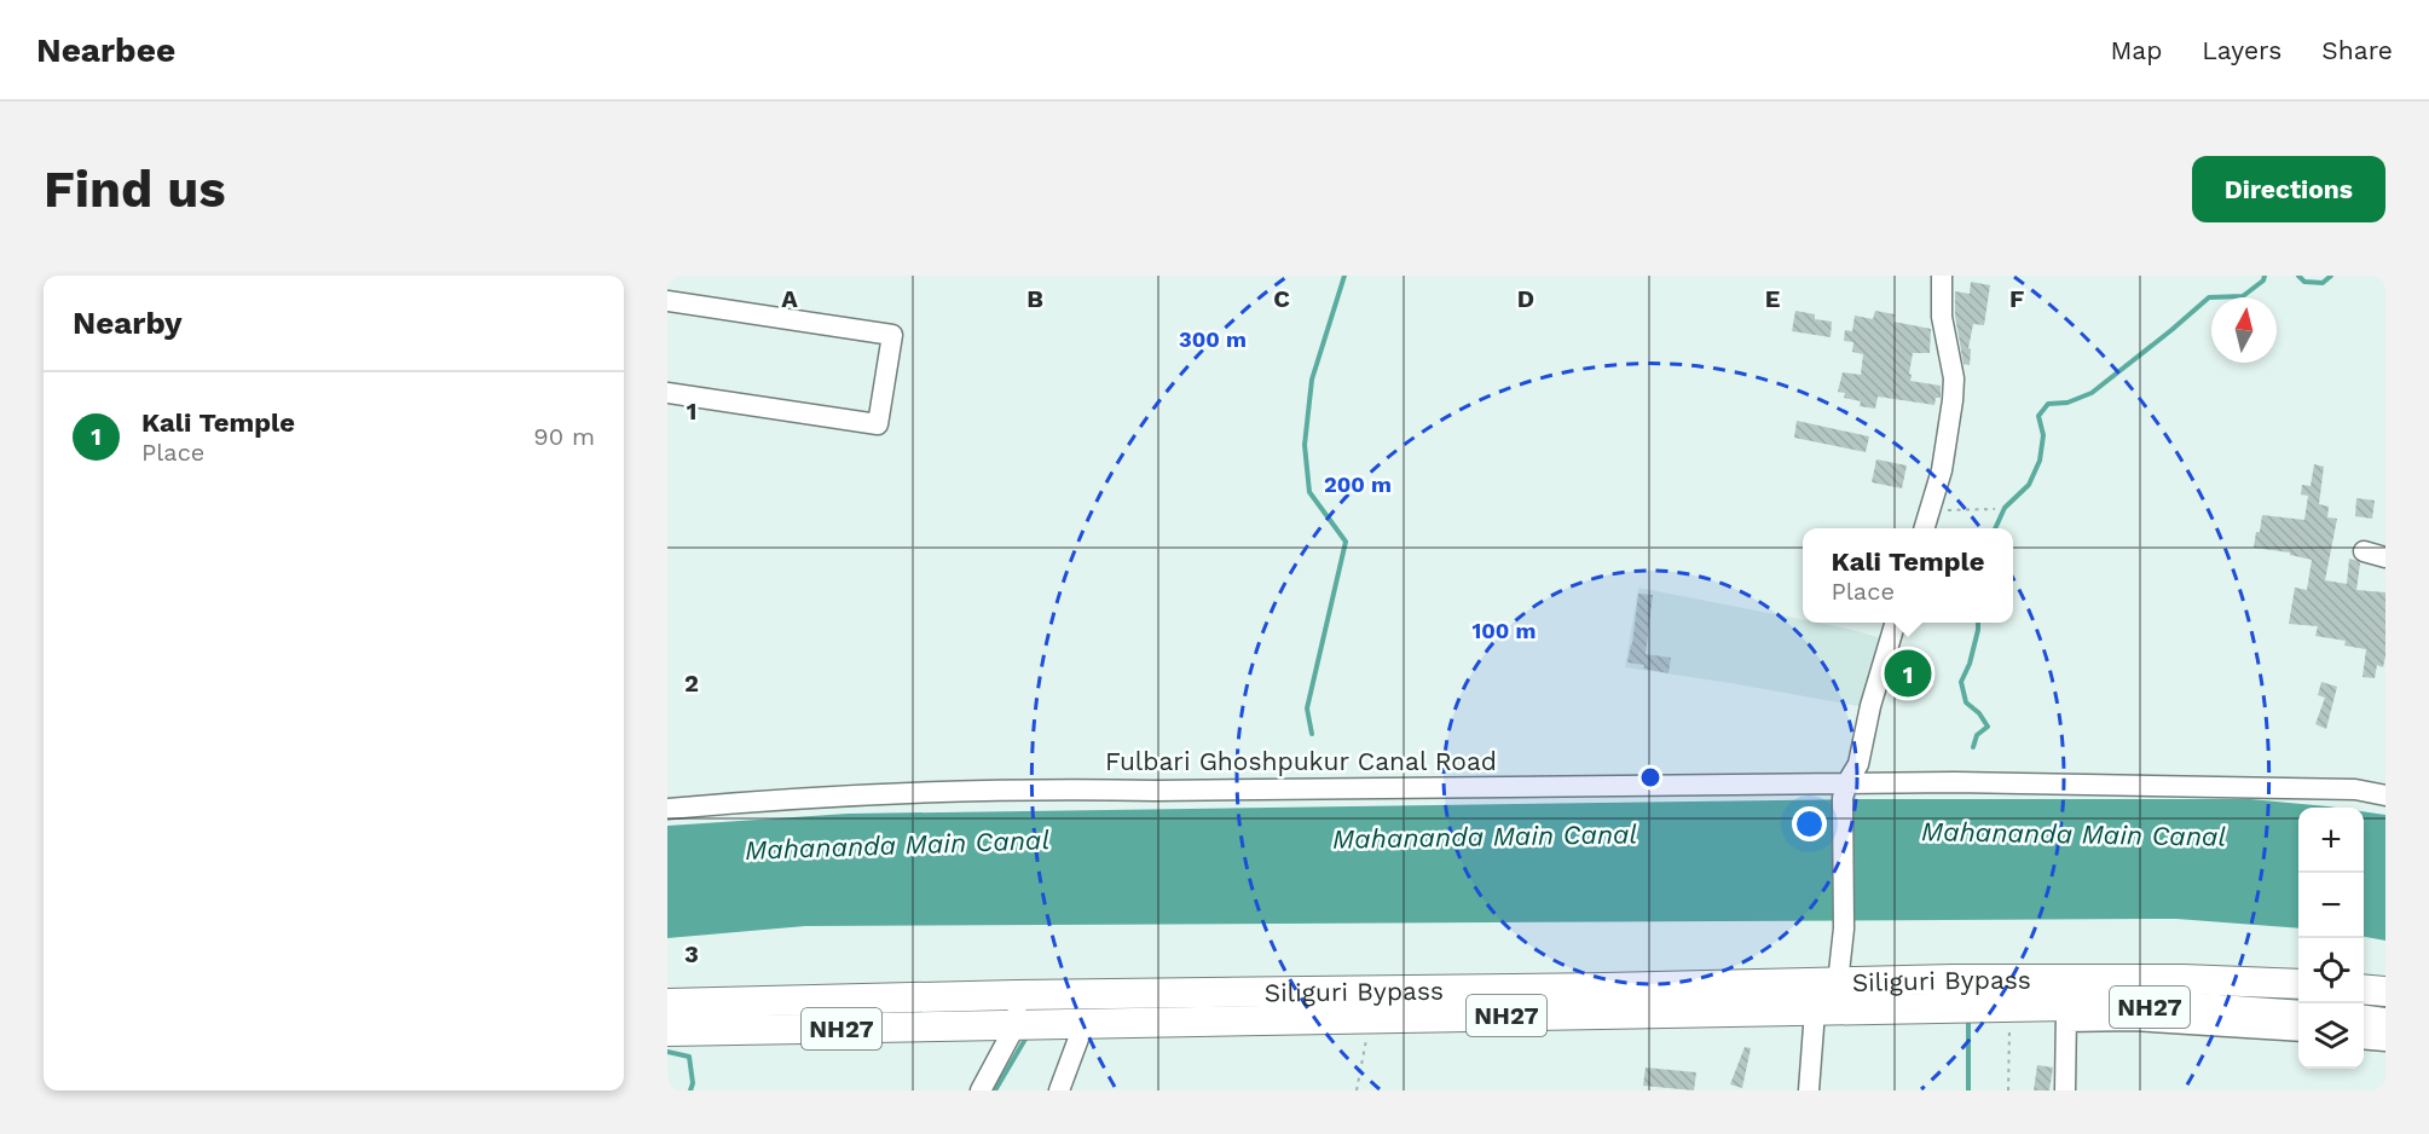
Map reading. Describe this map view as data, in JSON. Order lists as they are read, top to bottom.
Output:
{
  "streets": {
    "highway": ["Siliguri Bypass", "NH27"],
    "street": ["Fulbari Ghoshpukur Canal Road"]
  },
  "crossings": [
    ["Siliguri Bypass", "NH27"]
  ],
  "water": ["Mahananda Main Canal"],
  "north": "top",
  "page": {
    "header": "Nearbee",
    "nav": ["Map", "Layers", "Share"],
    "buttons": "Directions",
    "title": "Find us",
    "heading": "Nearby",
    "list": [
      {
        "mark": "1",
        "name": "Kali Temple",
        "note": "Place",
        "value": "90 m"
      }
    ],
    "popup": ["Kali Temple", "Place"],
    "pins": "1",
    "map_buttons": ["+", "−"]
  },
  "grid": {
    "columns": [
      "A",
      "B",
      "C",
      "D",
      "E",
      "F"
    ],
    "rows": ["1", "2", "3"]
  },
  "rings": ["300 m", "200 m", "100 m"]
}
